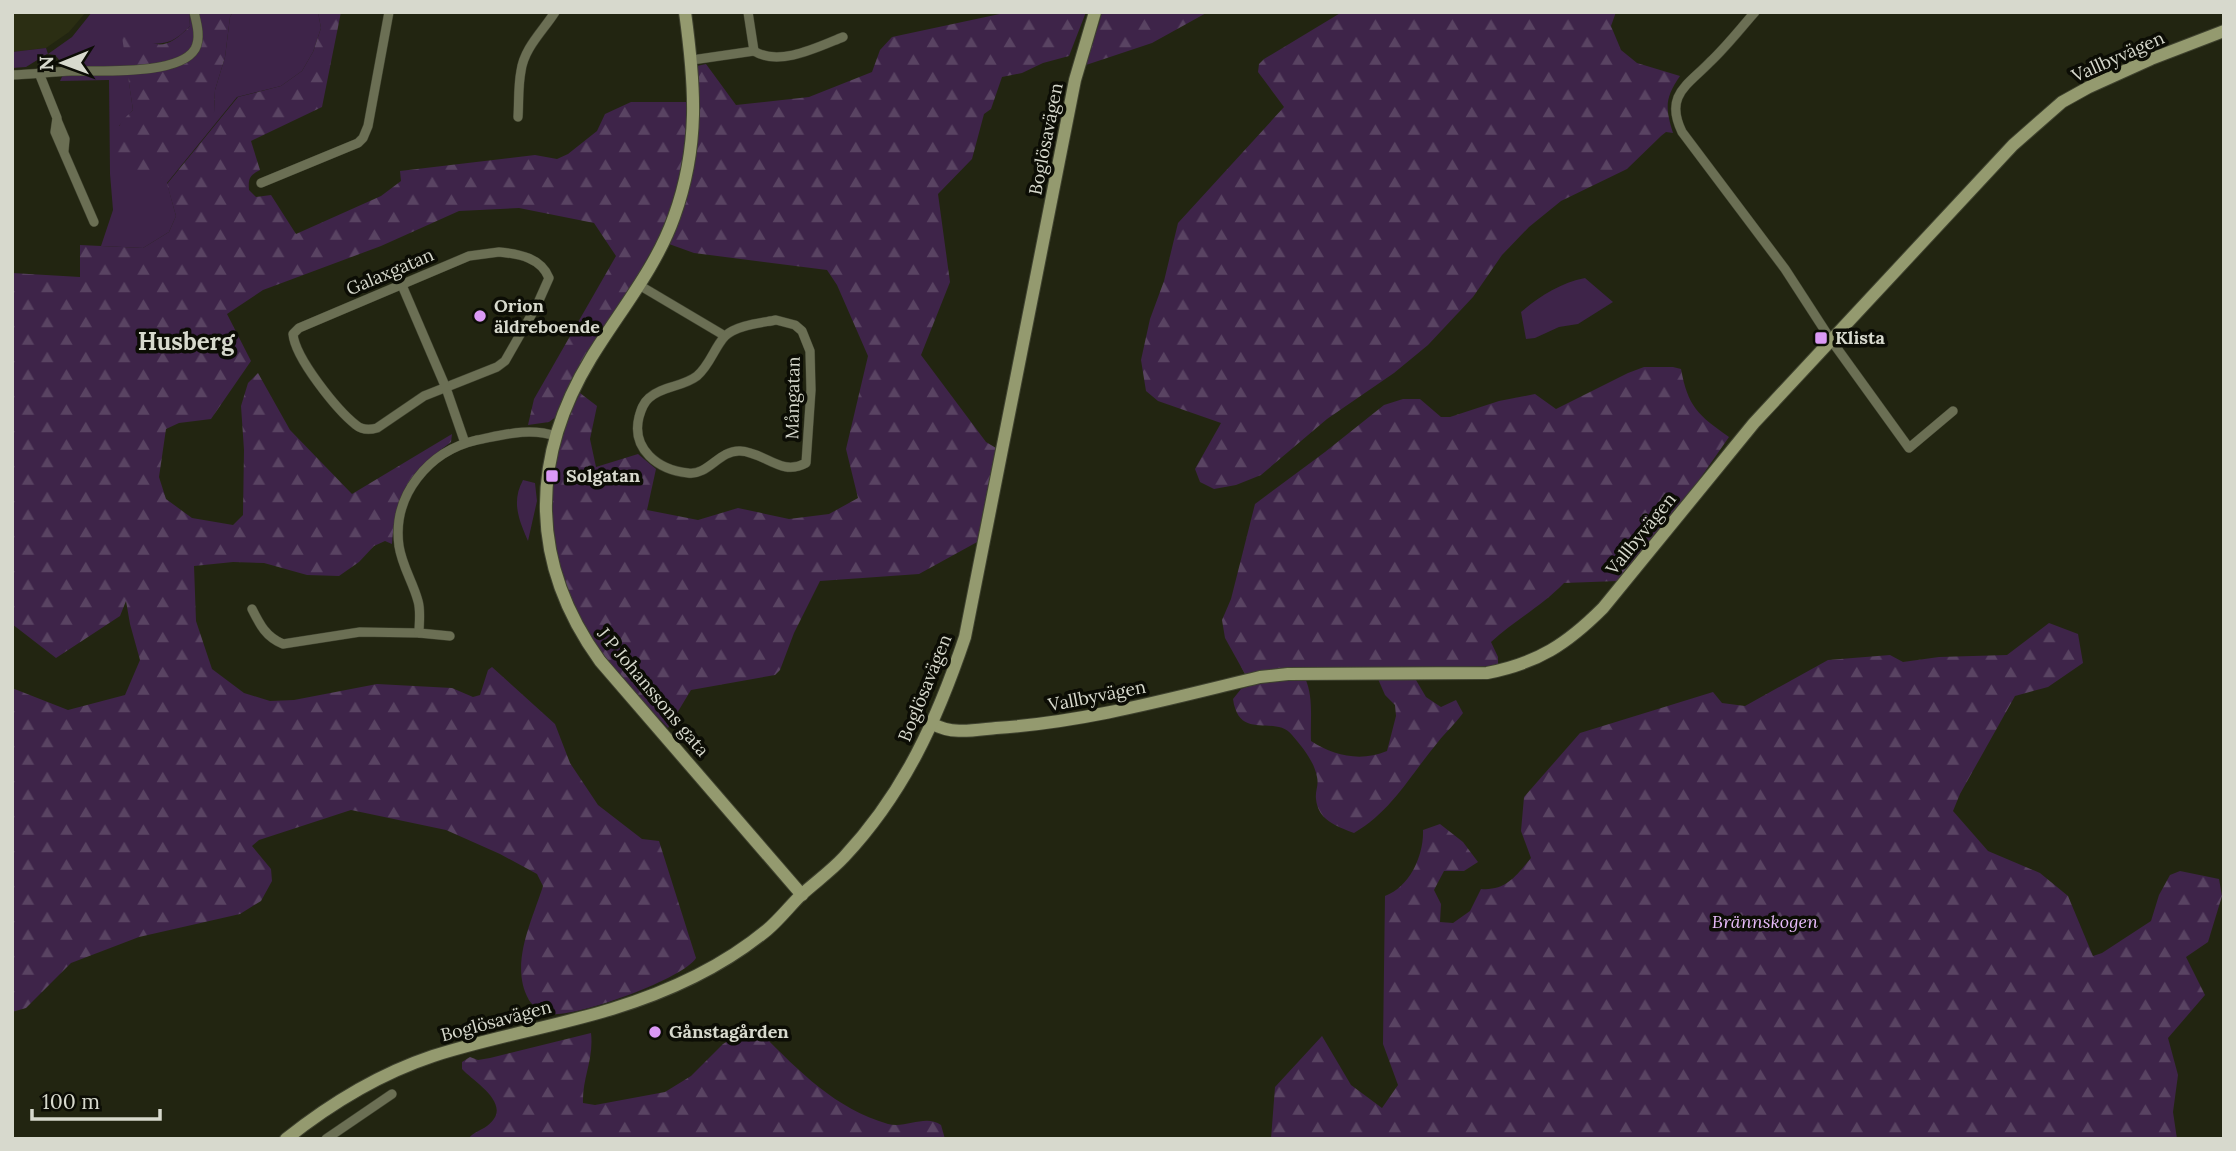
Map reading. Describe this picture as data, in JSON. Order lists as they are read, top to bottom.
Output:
{
  "streets": {
    "street": [
      "Vallbyvägen",
      "Boglösavägen",
      "Galaxgatan",
      "Mångatan",
      "J P Johanssons gata"
    ]
  },
  "crossings": [
    ["Vallbyvägen", "Boglösavägen"],
    ["Boglösavägen", "J P Johanssons gata"]
  ],
  "districts": ["Husberg"],
  "parks": ["Brännskogen"],
  "places": {
    "other": ["Orion äldreboende", "Gånstagården"],
    "transit": ["Klista", "Solgatan"]
  },
  "scale_bar": "100 m",
  "north": "left"
}
